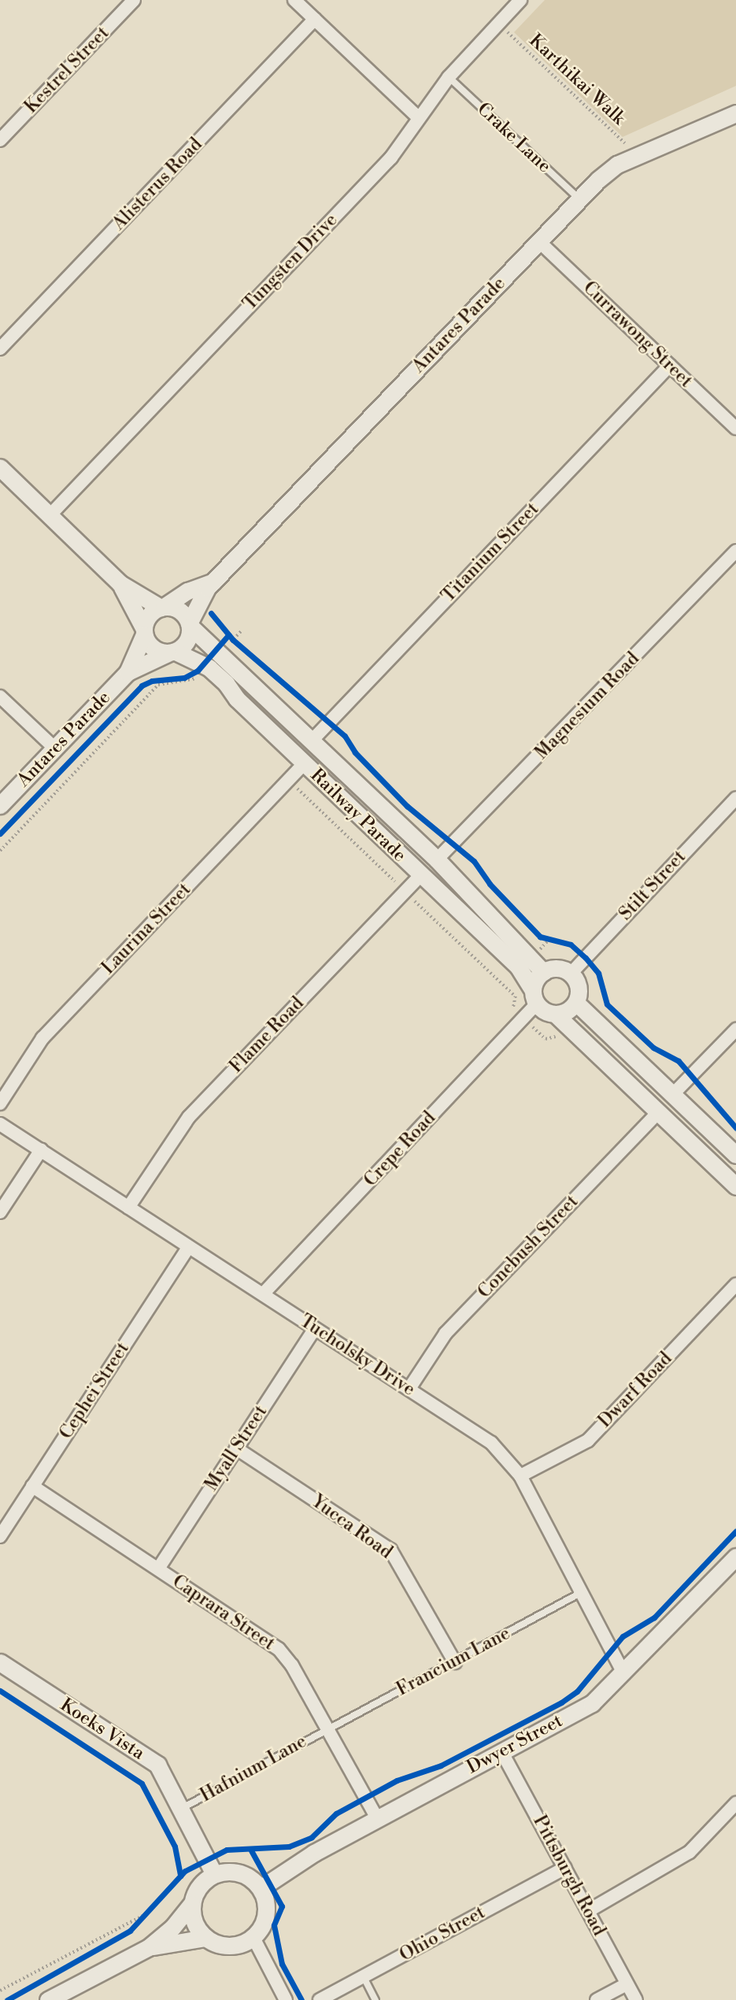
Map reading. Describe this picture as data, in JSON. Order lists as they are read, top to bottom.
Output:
{
  "streets": {
    "street": [
      "Kestrel Street",
      "Alisterus Road",
      "Tungsten Drive",
      "Antares Parade",
      "Currawong Street",
      "Titanium Street",
      "Magnesium Road",
      "Railway Parade",
      "Stilt Street",
      "Laurina Street",
      "Flame Road",
      "Crepe Road",
      "Conebush Street",
      "Tucholsky Drive",
      "Dwarf Road",
      "Cephei Street",
      "Myall Street",
      "Yucca Road",
      "Caprara Street",
      "Koeks Vista",
      "Dwyer Street",
      "Pittsburgh Road",
      "Ohio Street"
    ],
    "lane": ["Crake Lane", "Francium Lane", "Hafnium Lane"],
    "path": ["Karthikai Walk"]
  },
  "crossings": [
    ["Karthikai Walk", "Tungsten Drive"],
    ["Karthikai Walk", "Antares Parade"],
    ["Crake Lane", "Tungsten Drive"],
    ["Crake Lane", "Antares Parade"],
    ["Antares Parade", "Currawong Street"],
    ["Antares Parade", "Railway Parade"],
    ["Currawong Street", "Titanium Street"],
    ["Titanium Street", "Railway Parade"],
    ["Magnesium Road", "Railway Parade"],
    ["Railway Parade", "Stilt Street"],
    ["Railway Parade", "Laurina Street"],
    ["Railway Parade", "Flame Road"],
    ["Railway Parade", "Crepe Road"],
    ["Stilt Street", "Crepe Road"],
    ["Flame Road", "Tucholsky Drive"],
    ["Crepe Road", "Tucholsky Drive"],
    ["Conebush Street", "Tucholsky Drive"],
    ["Tucholsky Drive", "Dwarf Road"],
    ["Tucholsky Drive", "Cephei Street"],
    ["Tucholsky Drive", "Myall Street"],
    ["Tucholsky Drive", "Francium Lane"],
    ["Tucholsky Drive", "Dwyer Street"],
    ["Cephei Street", "Caprara Street"],
    ["Myall Street", "Yucca Road"],
    ["Myall Street", "Caprara Street"],
    ["Yucca Road", "Francium Lane"],
    ["Caprara Street", "Francium Lane"],
    ["Caprara Street", "Dwyer Street"],
    ["Caprara Street", "Hafnium Lane"],
    ["Francium Lane", "Hafnium Lane"],
    ["Koeks Vista", "Dwyer Street"],
    ["Koeks Vista", "Hafnium Lane"],
    ["Dwyer Street", "Pittsburgh Road"],
    ["Pittsburgh Road", "Ohio Street"]
  ]
}
